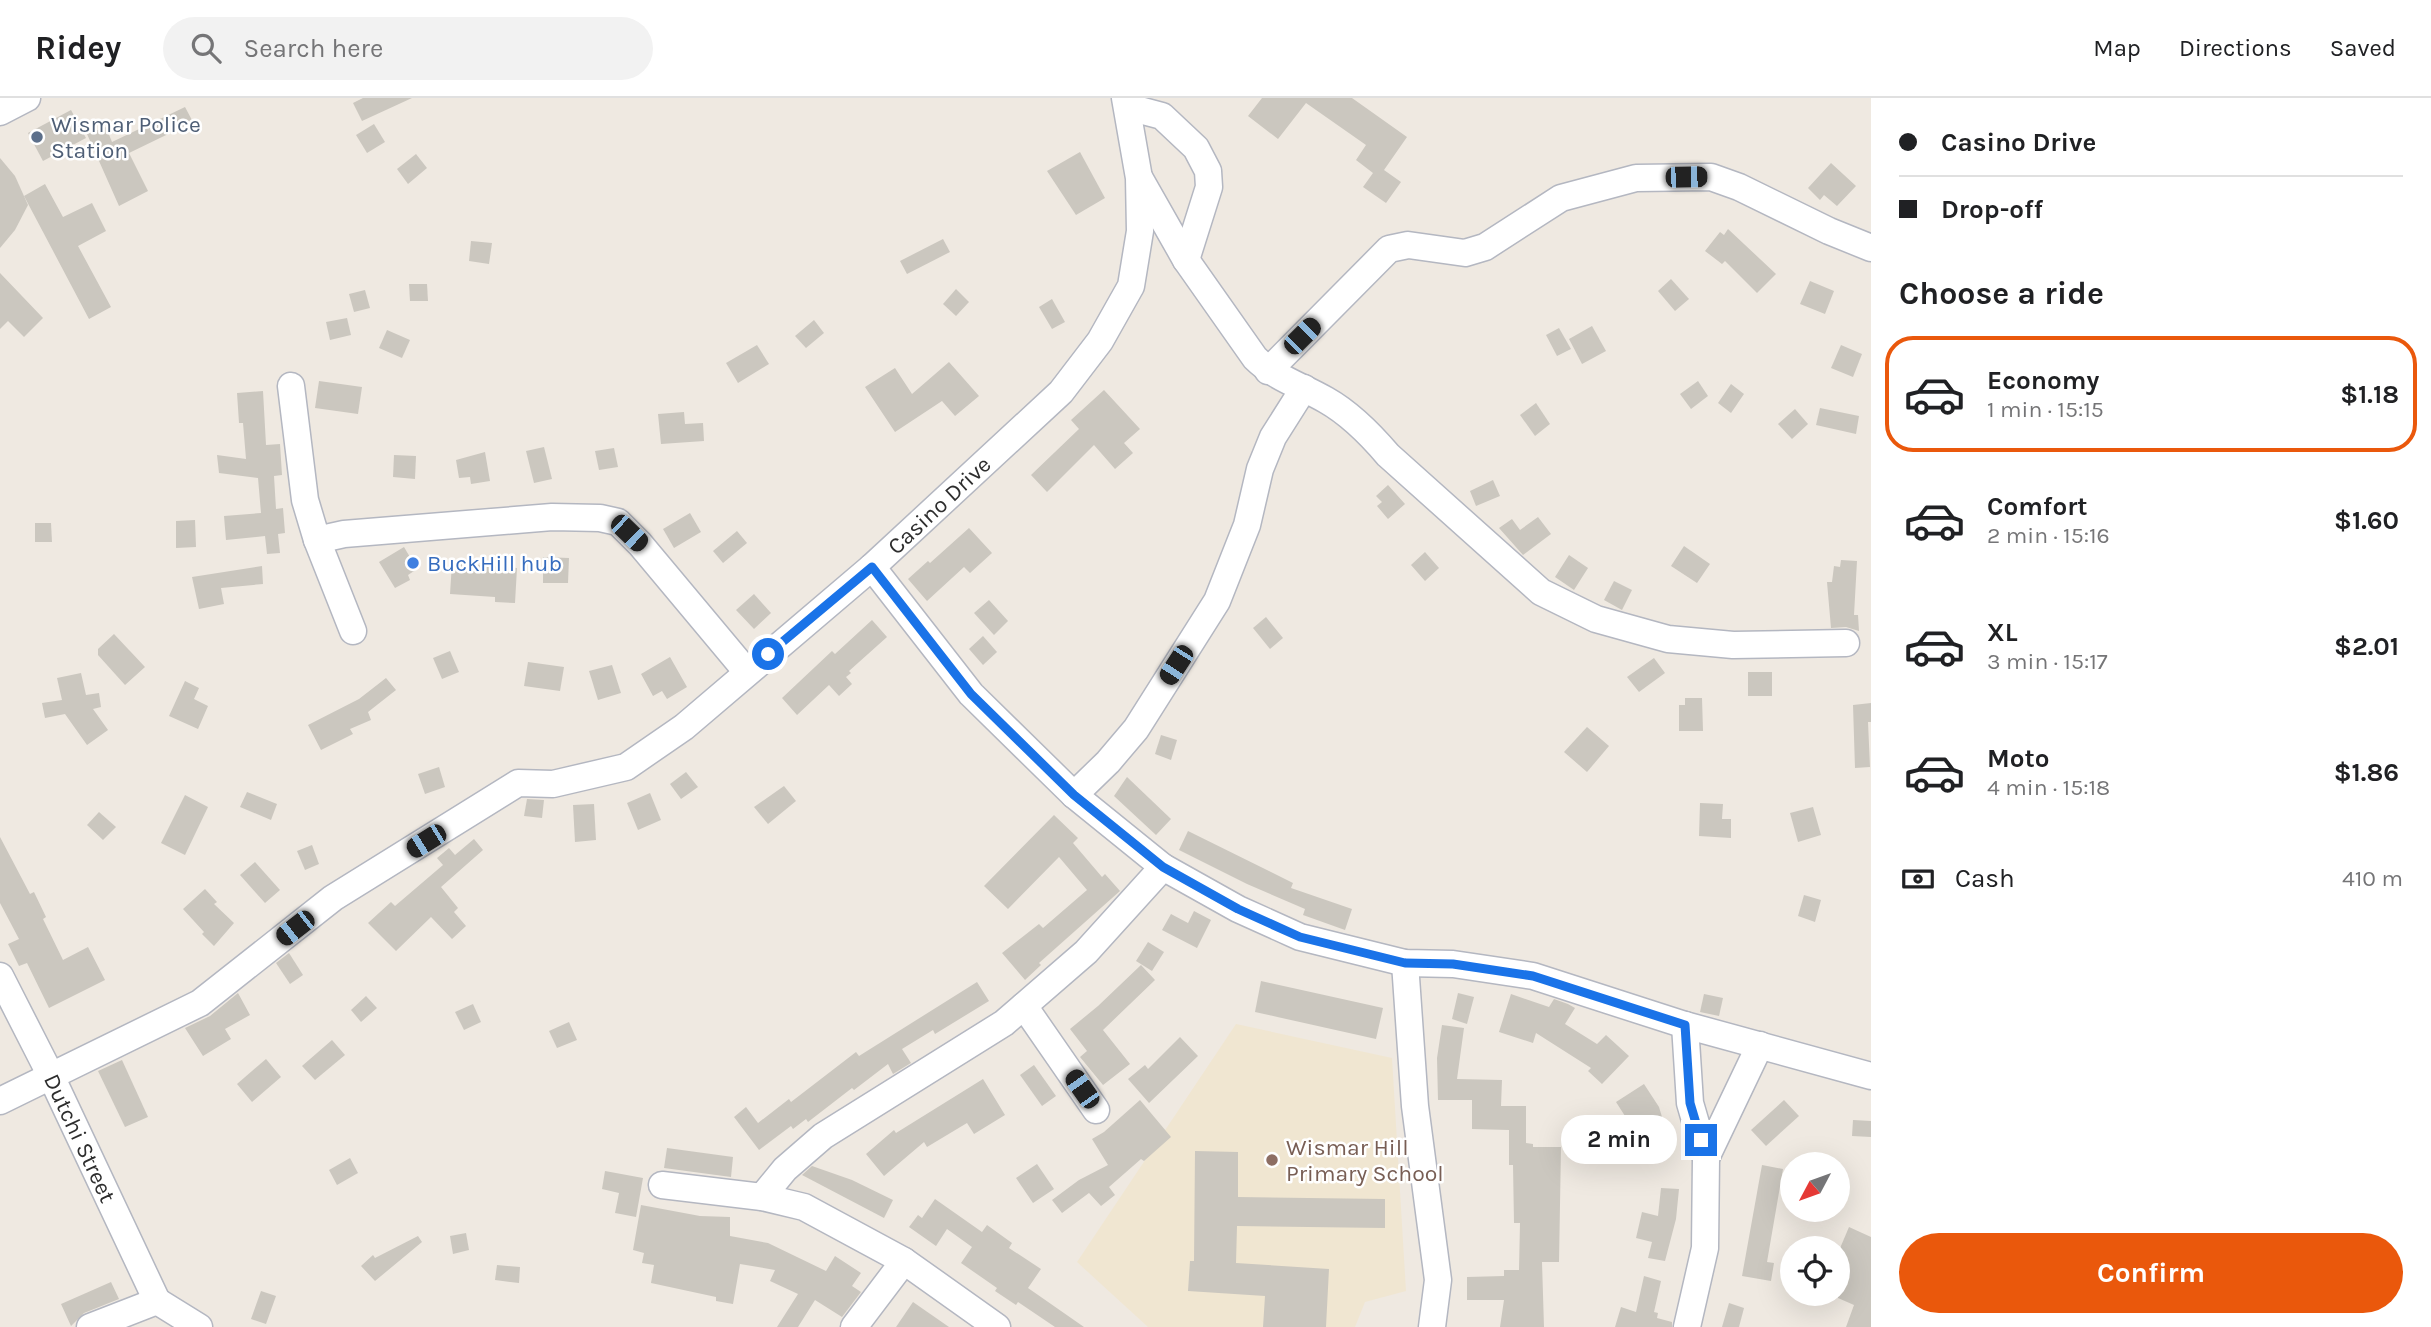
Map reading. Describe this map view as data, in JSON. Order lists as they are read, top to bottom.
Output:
{
  "streets": {
    "street": ["Casino Drive", "Dutchi Street"]
  },
  "crossings": [
    ["Casino Drive", "Dutchi Street"]
  ],
  "places": ["Wismar Police Station", "BuckHill hub", "Wismar Hill Primary School"],
  "north": "bottom left",
  "page": {
    "header": "Ridey",
    "search": "Search here",
    "nav": ["Map", "Directions", "Saved"],
    "banner": ["Casino Drive", "Drop-off"],
    "heading": "Choose a ride",
    "list": [
      {
        "name": "Economy",
        "note": "1 min · 15:15",
        "value": "$1.18"
      },
      {
        "name": "Comfort",
        "note": "2 min · 15:16",
        "value": "$1.60"
      },
      {
        "name": "XL",
        "note": "3 min · 15:17",
        "value": "$2.01"
      },
      {
        "name": "Moto",
        "note": "4 min · 15:18",
        "value": "$1.86"
      }
    ],
    "pay": ["Cash", "410 m"],
    "bubble": "2 min",
    "buttons": "Confirm"
  }
}
